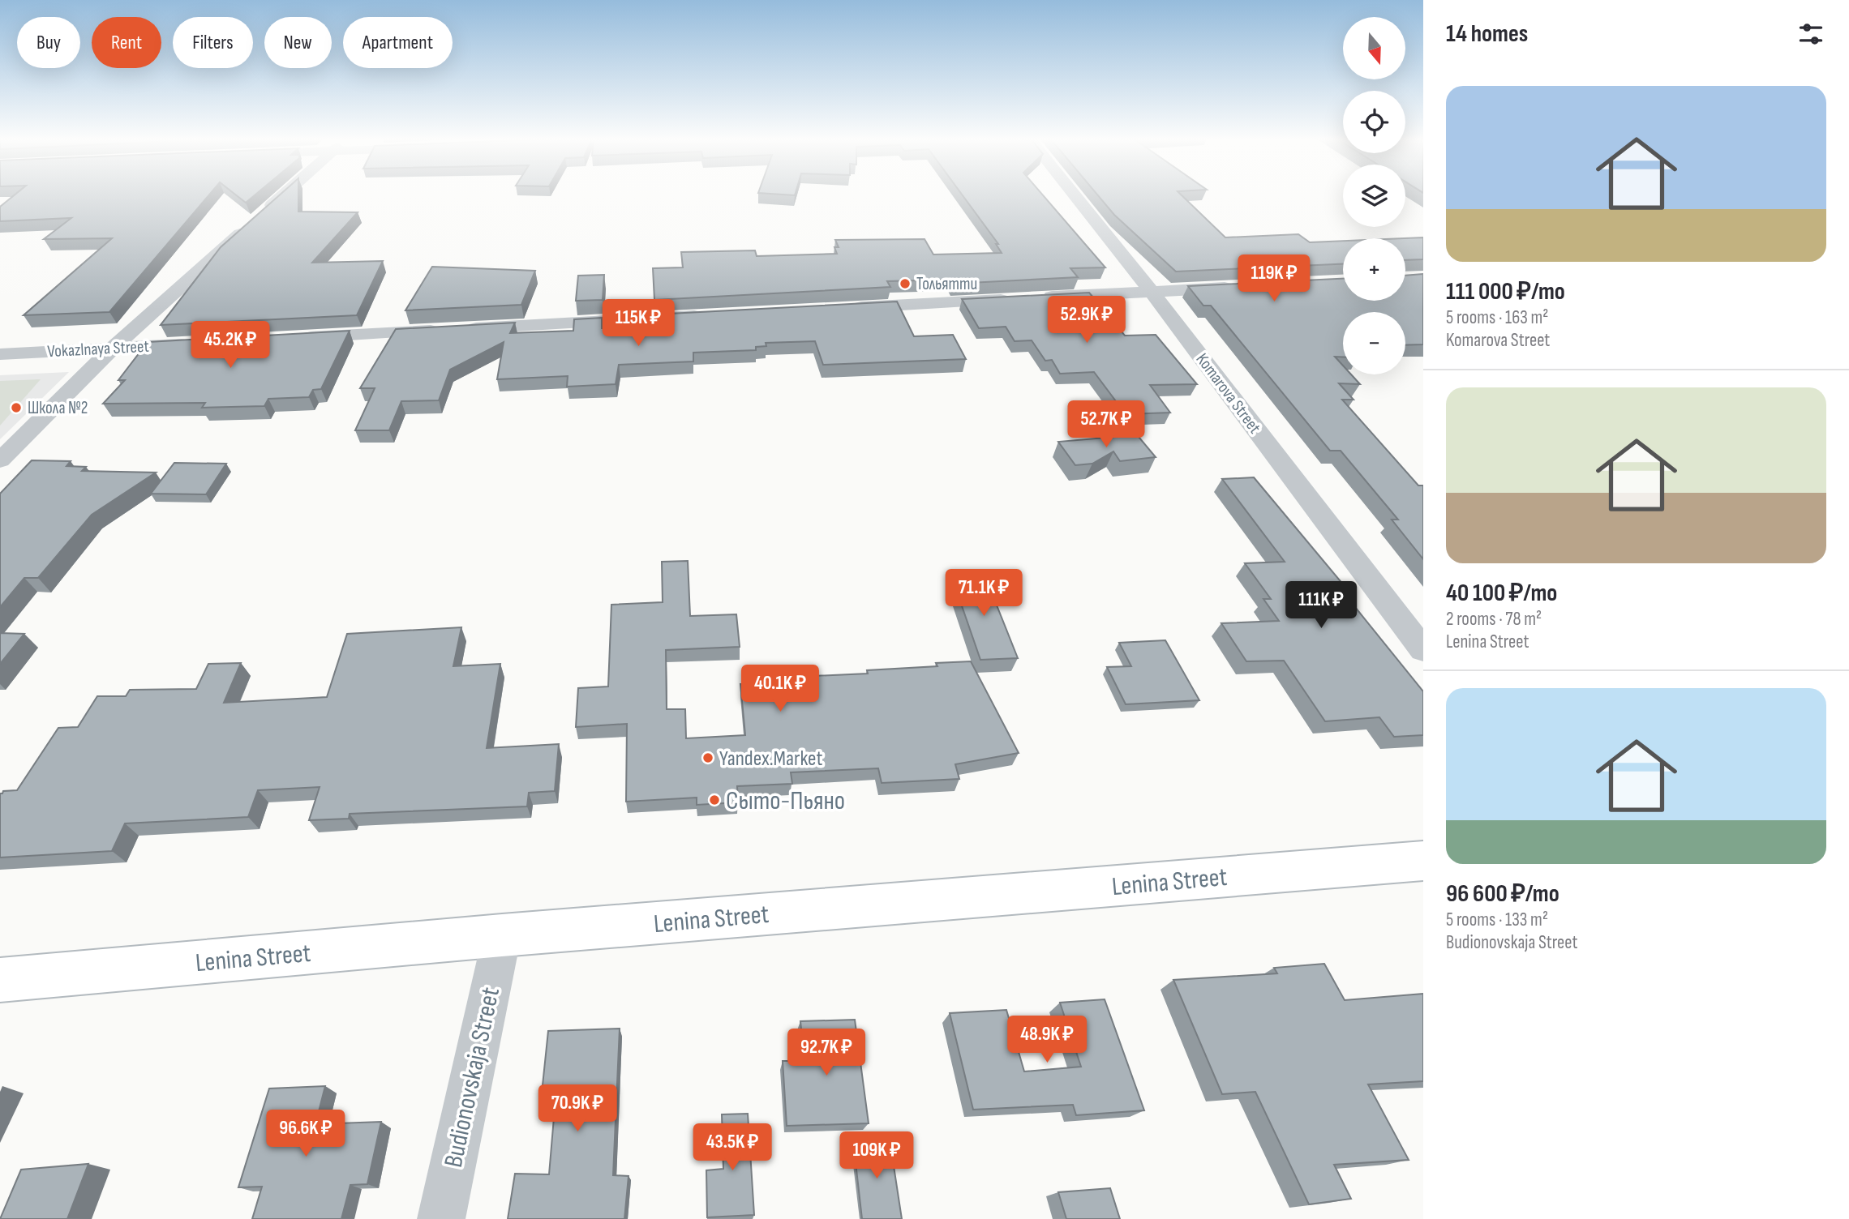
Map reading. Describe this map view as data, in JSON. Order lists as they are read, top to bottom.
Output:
{
  "streets": {
    "main road": ["Lenina Street"],
    "street": ["Vokazlnaya Street", "Komarova Street", "Budionovskaja Street"]
  },
  "crossings": [
    ["Lenina Street", "Budionovskaja Street"]
  ],
  "places": [
    "Тольятти",
    "Школа №2",
    "Yandex.Market",
    "Сыто-Пьяно"
  ],
  "north": "bottom",
  "page": {
    "heading": "14 homes",
    "map_buttons": ["+", "−"],
    "chip": [
      "Buy",
      "Rent",
      "Filters",
      "New",
      "Apartment"
    ],
    "list": [
      {
        "name": "111 000 ₽/mo",
        "note": "5 rooms · 163 m² · Komarova Street"
      },
      {
        "name": "40 100 ₽/mo",
        "note": "2 rooms · 78 m² · Lenina Street"
      },
      {
        "name": "96 600 ₽/mo",
        "note": "5 rooms · 133 m² · Budionovskaja Street"
      }
    ],
    "price": [
      "119K ₽",
      "52.9K ₽",
      "115K ₽",
      "45.2K ₽",
      "52.7K ₽",
      "71.1K ₽",
      "111K ₽",
      "40.1K ₽",
      "48.9K ₽",
      "92.7K ₽",
      "70.9K ₽",
      "96.6K ₽",
      "43.5K ₽",
      "109K ₽"
    ]
  }
}
